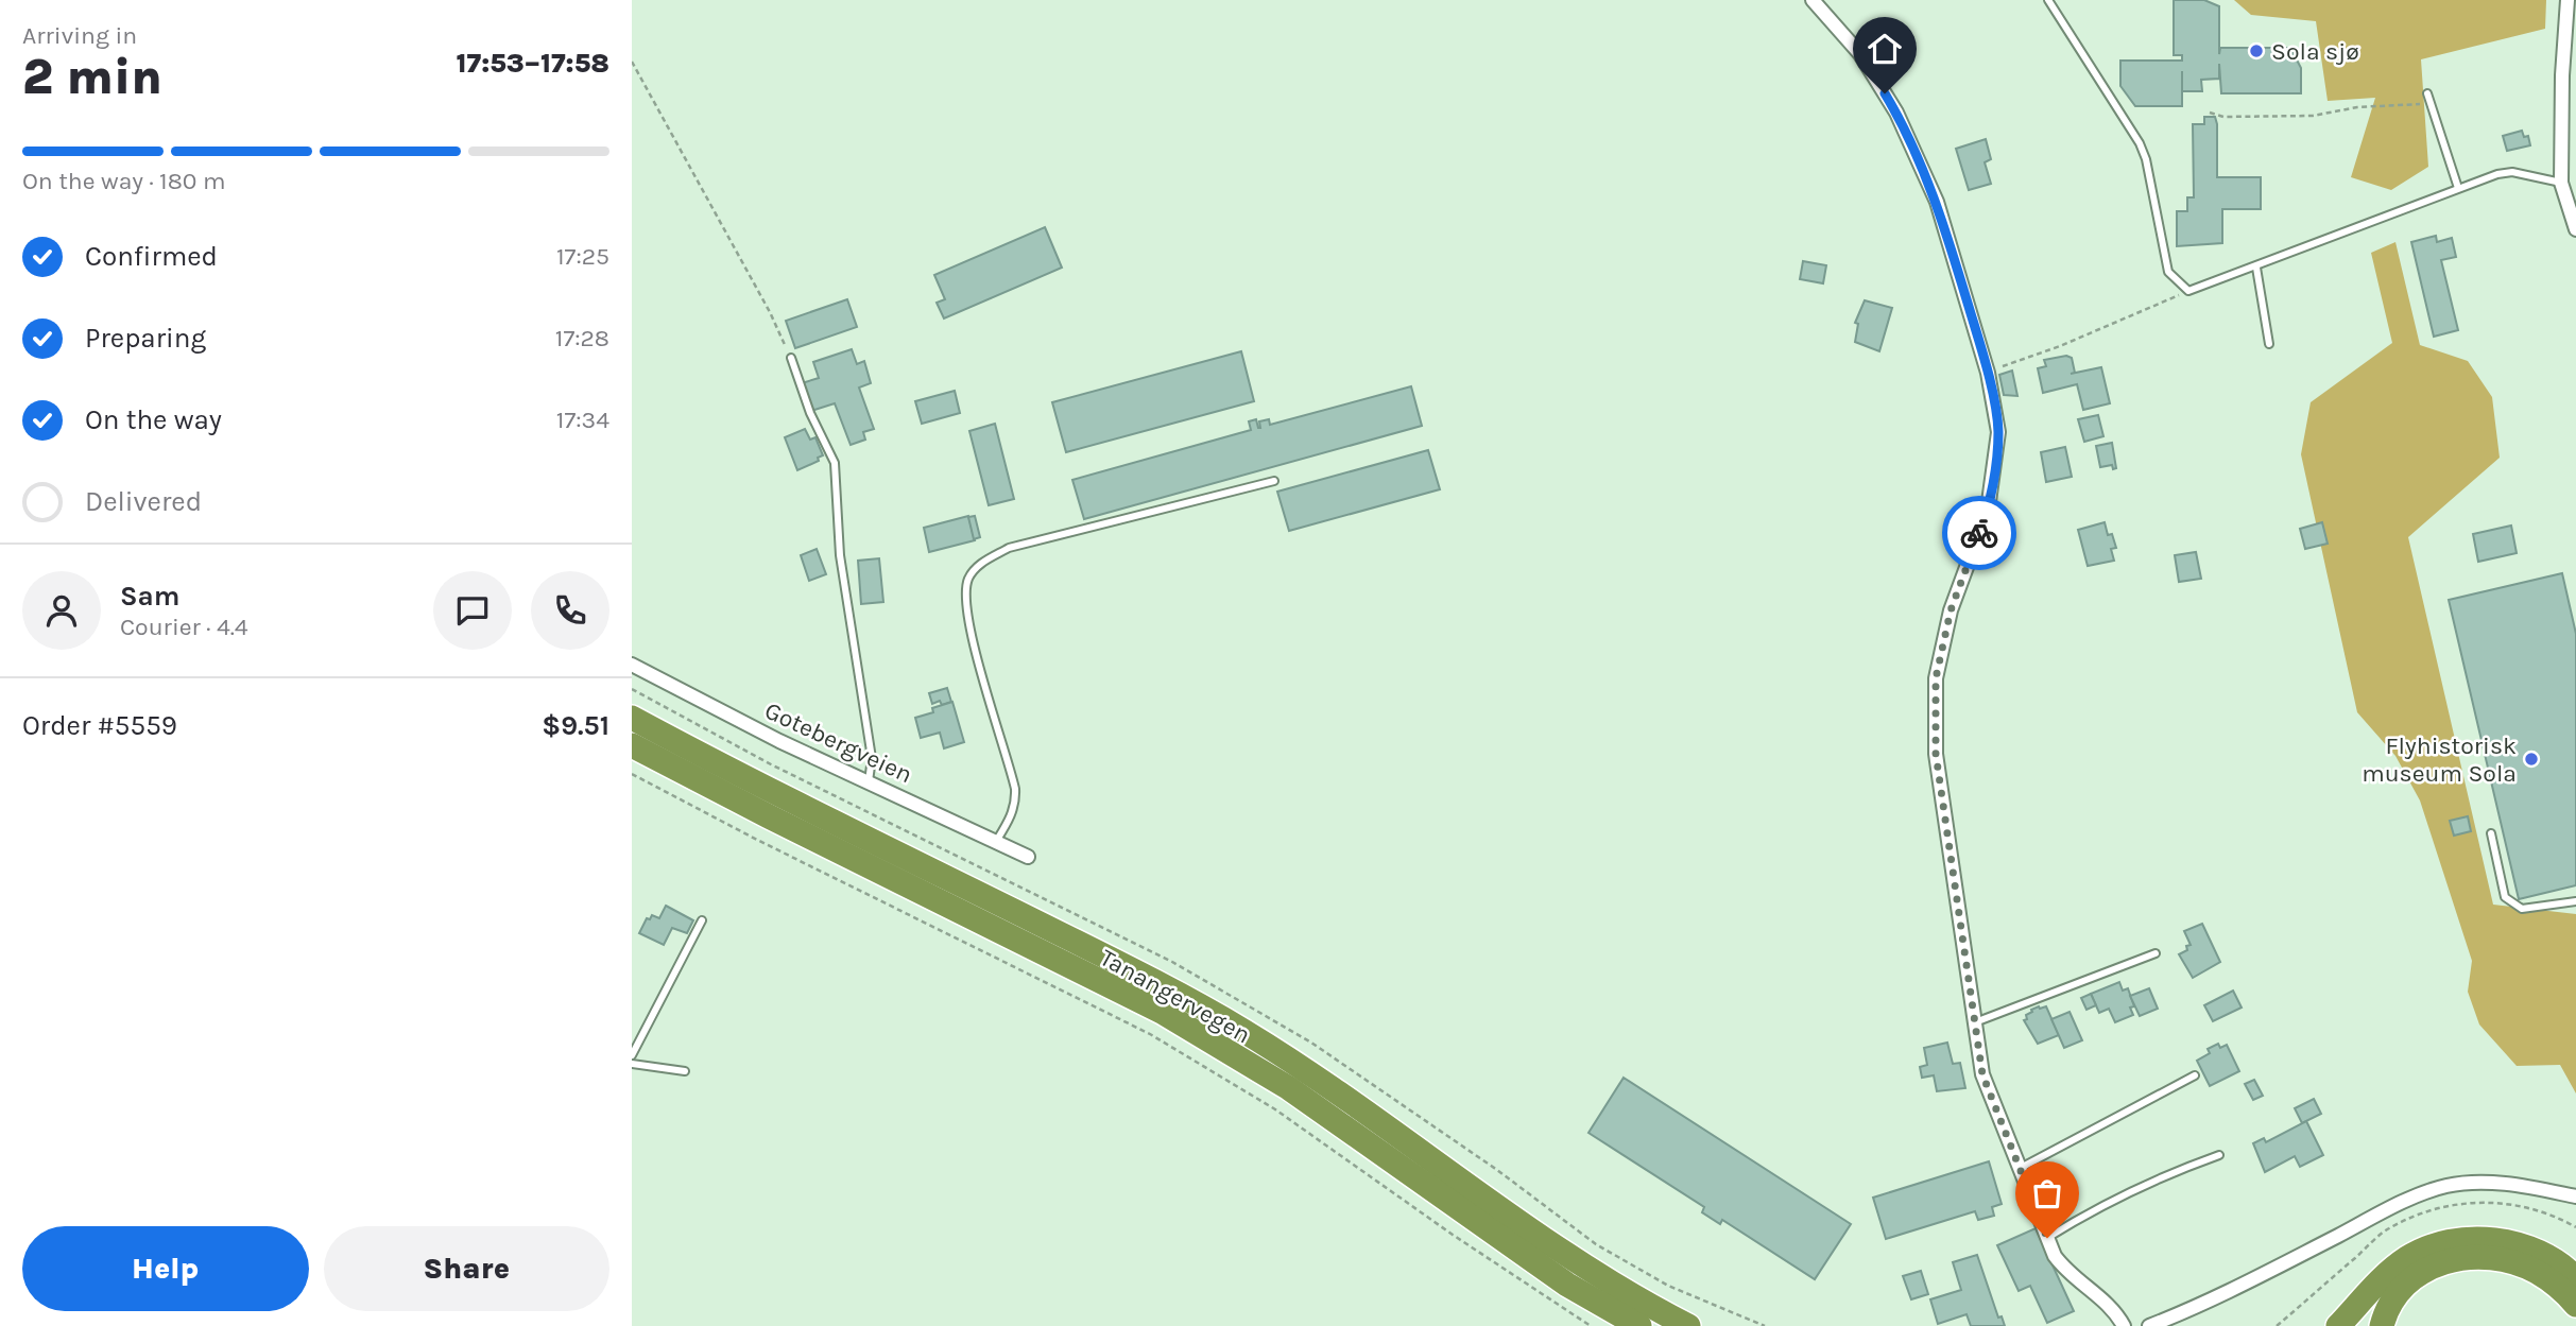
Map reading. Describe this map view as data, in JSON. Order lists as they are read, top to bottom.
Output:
{
  "streets": {
    "highway": ["Tanangervegen"],
    "street": ["Gotebergveien"]
  },
  "places": ["Sola sjø", "Flyhistorisk museum Sola"],
  "page": {
    "heading": ["2 min", "Arriving in", "17:53–17:58"],
    "panel": [
      "Sam",
      "Courier · 4.4",
      "Order #5559",
      "$9.51"
    ],
    "bar": "On the way · 180 m",
    "list": [
      ["Confirmed", "17:25"],
      ["Preparing", "17:28"],
      ["On the way", "17:34"],
      "Delivered"
    ],
    "buttons": ["Help", "Share"]
  }
}
